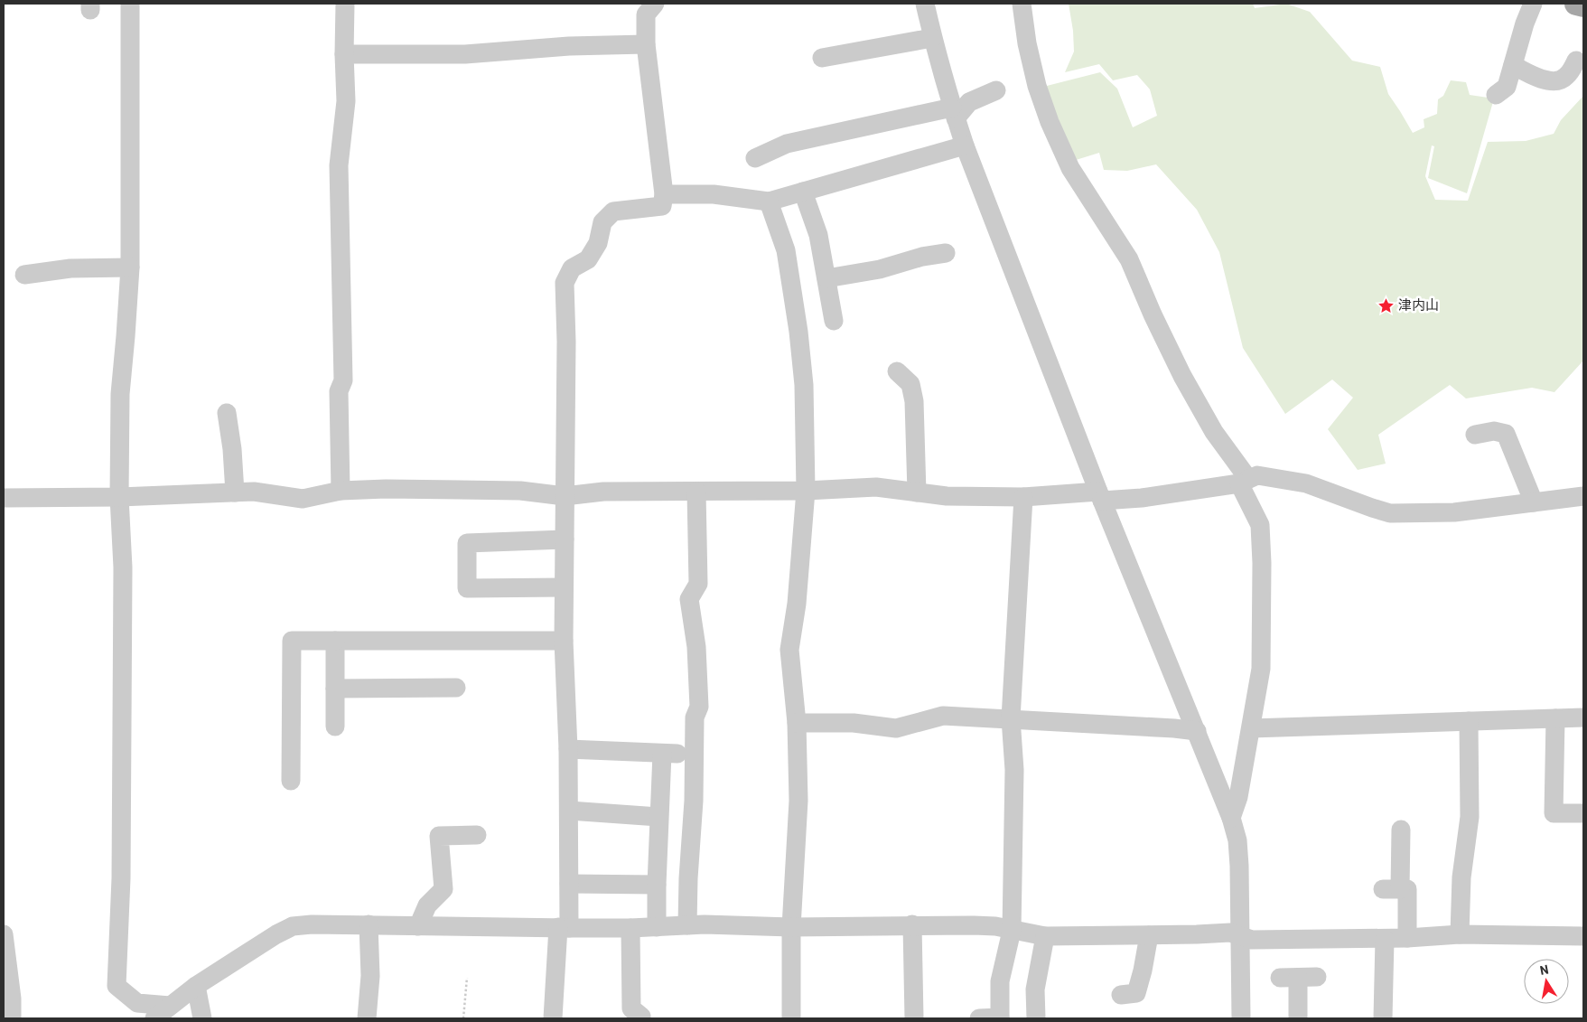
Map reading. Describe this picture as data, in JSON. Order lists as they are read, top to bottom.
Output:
{
  "places": {
    "place": ["津内山"]
  },
  "north": "top"
}
